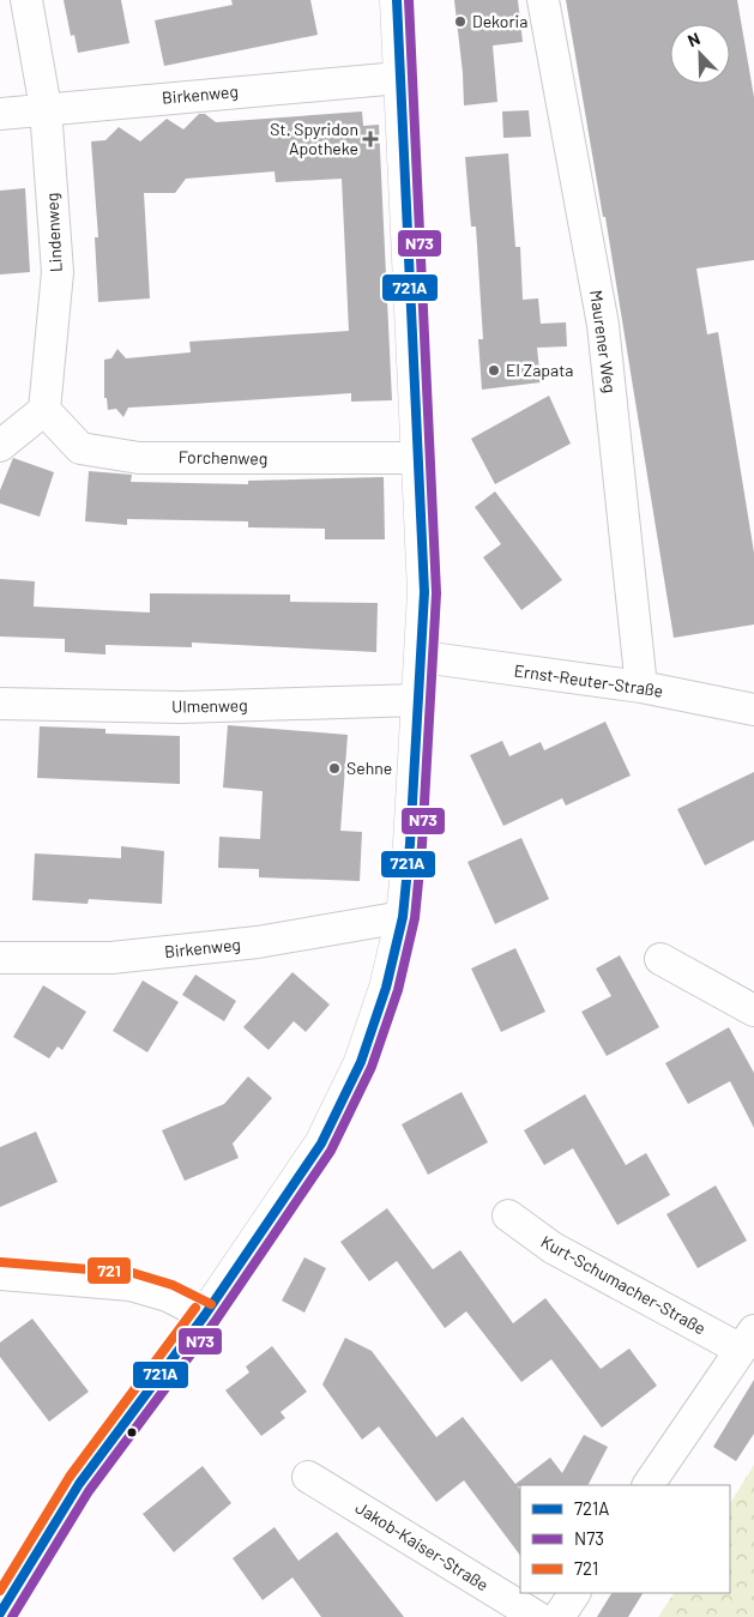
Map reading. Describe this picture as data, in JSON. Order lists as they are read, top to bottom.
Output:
{
  "streets": {
    "street": [
      "Birkenweg",
      "Lindenweg",
      "Maurener Weg",
      "Forchenweg",
      "Ernst-Reuter-Straße",
      "Ulmenweg",
      "Kurt-Schumacher-Straße",
      "Jakob-Kaiser-Straße"
    ]
  },
  "crossings": [
    ["Birkenweg", "Lindenweg"],
    ["Lindenweg", "Forchenweg"],
    ["Maurener Weg", "Ernst-Reuter-Straße"]
  ],
  "places": {
    "other": ["Dekoria", "El Zapata", "Sehne"],
    "health": ["St. Spyridon Apotheke"]
  },
  "lines": ["transit line 721A", "transit line N73", "transit line 721"],
  "legend": ["721A", "N73", "721"],
  "north": "top left"
}
